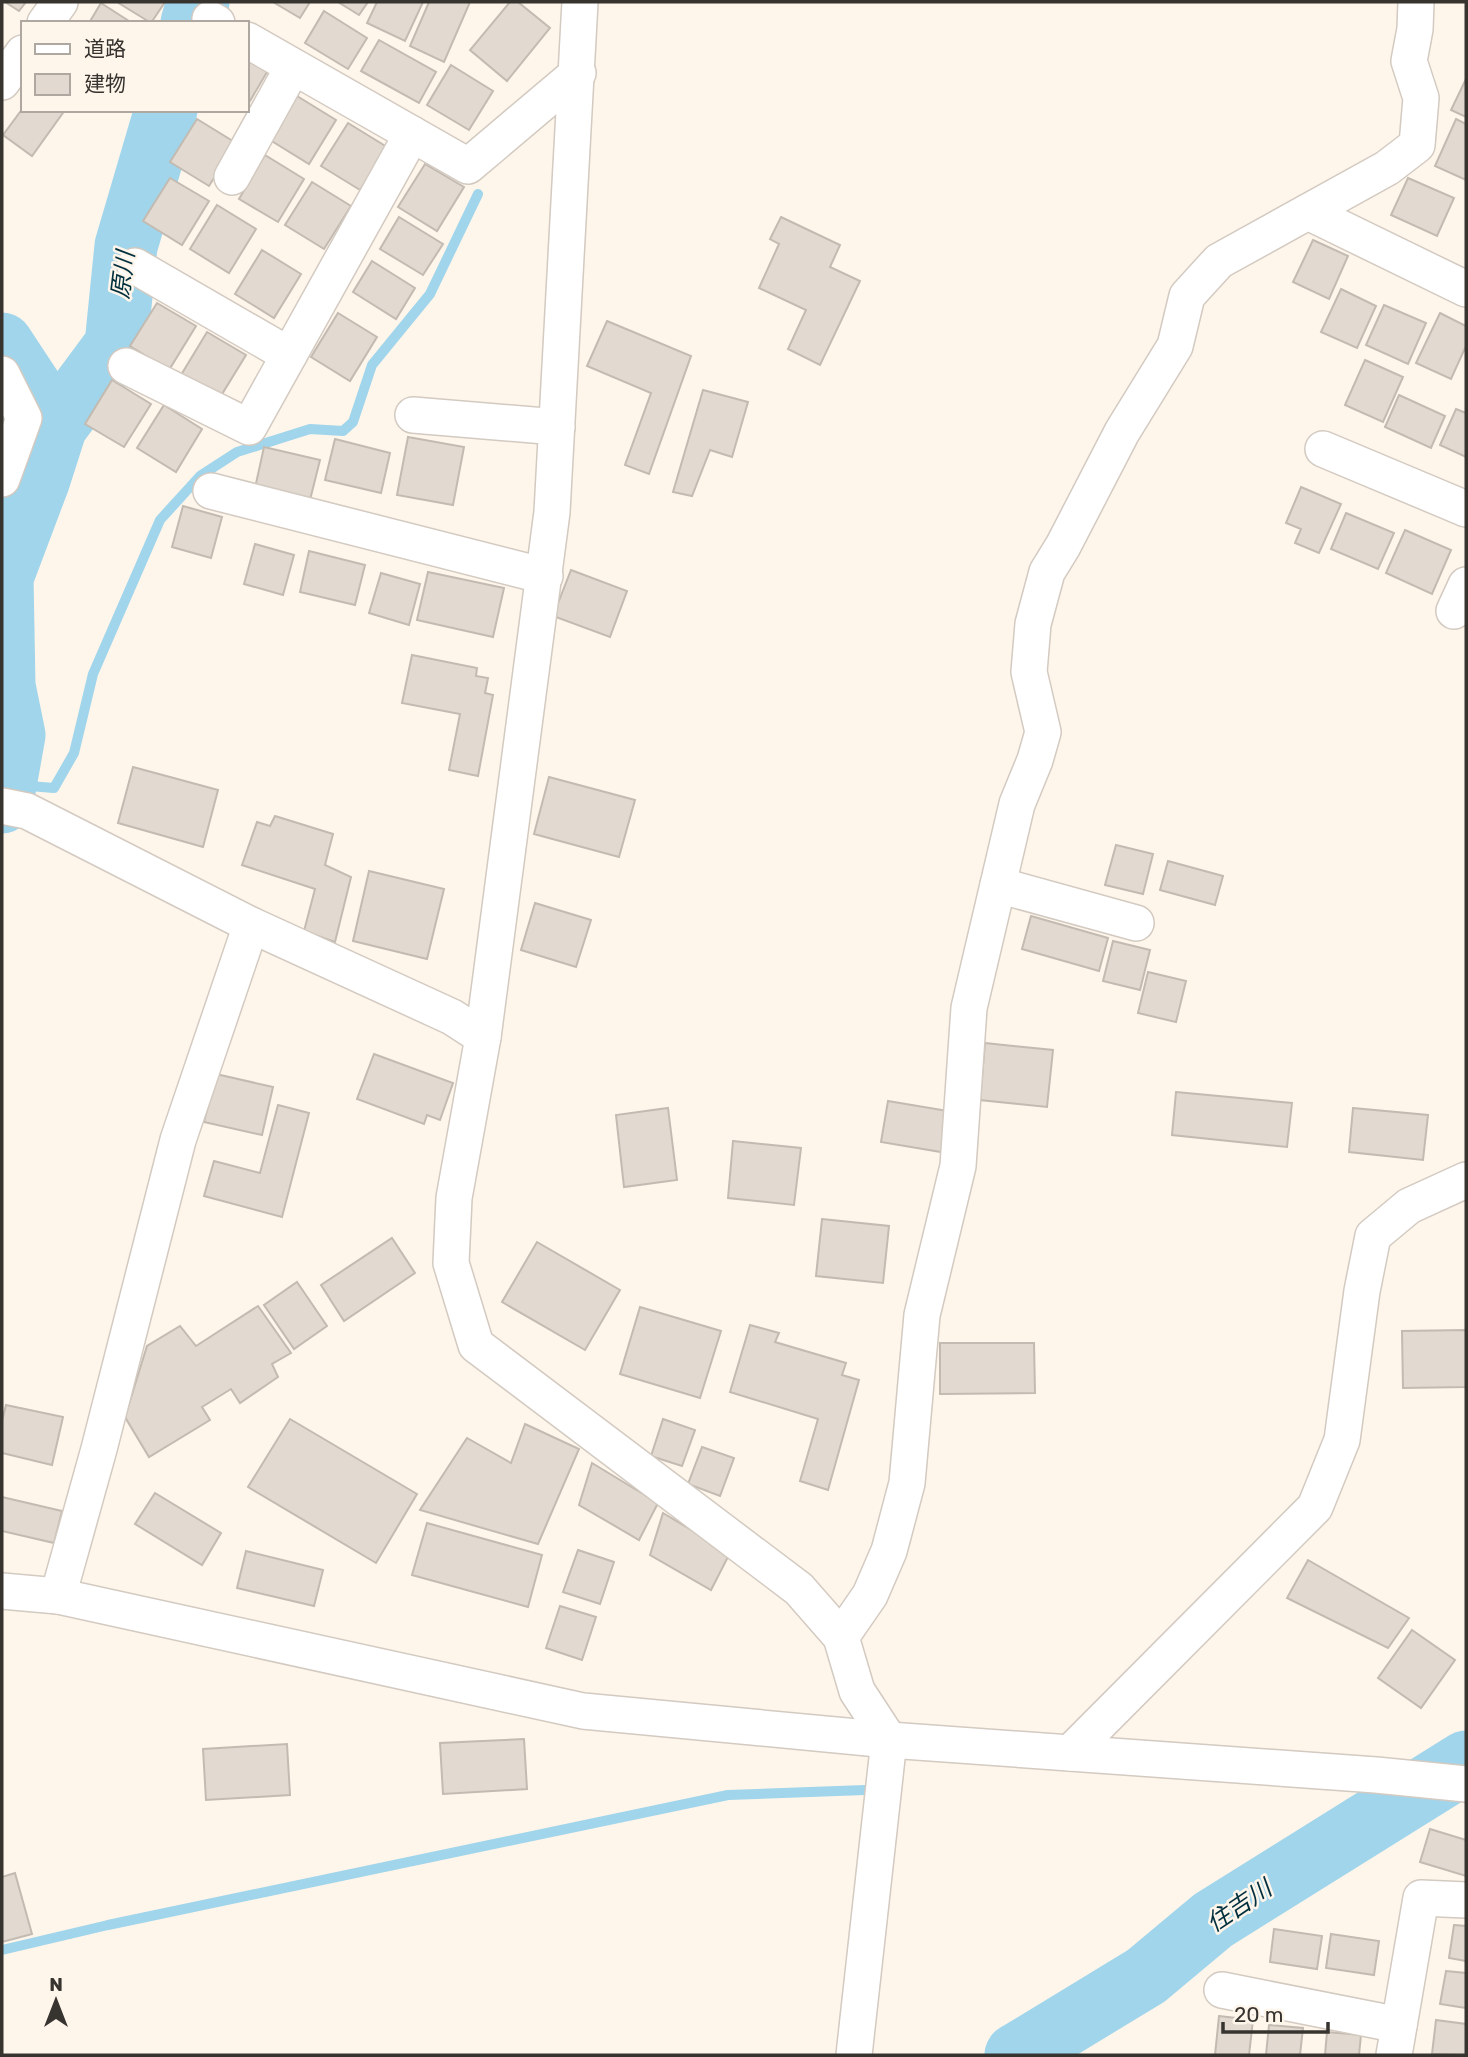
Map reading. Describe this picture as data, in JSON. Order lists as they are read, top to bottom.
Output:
{
  "water": ["原川", "住吉川"],
  "legend": ["道路", "建物"],
  "scale_bar": "20 m",
  "north": "top"
}
